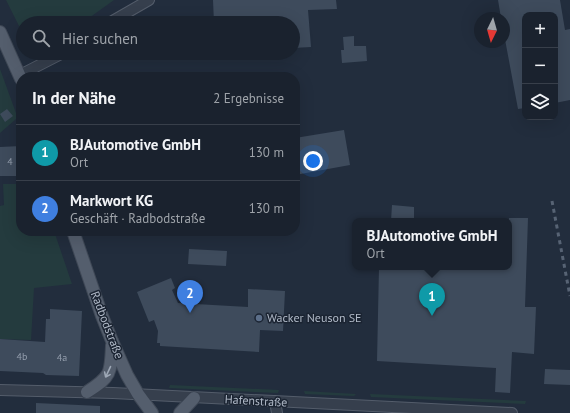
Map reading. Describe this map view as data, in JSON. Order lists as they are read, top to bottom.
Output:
{
  "streets": {
    "main road": ["Radbodstraße"],
    "street": ["Hafenstraße"]
  },
  "crossings": [
    ["Radbodstraße", "Hafenstraße"]
  ],
  "places": ["Wacker Neuson SE"],
  "house_numbers": ["4", "4b", "4a"],
  "north": "bottom",
  "page": {
    "map_buttons": ["+", "−"],
    "search": "Hier suchen",
    "heading": ["In der Nähe", "2 Ergebnisse"],
    "list": [
      {
        "mark": "1",
        "name": "BJAutomotive GmbH",
        "note": "Ort",
        "value": "130 m"
      },
      {
        "mark": "2",
        "name": "Markwort KG",
        "note": "Geschäft · Radbodstraße",
        "value": "130 m"
      }
    ],
    "popup": ["BJAutomotive GmbH", "Ort"],
    "pins": ["2", "1"]
  }
}
